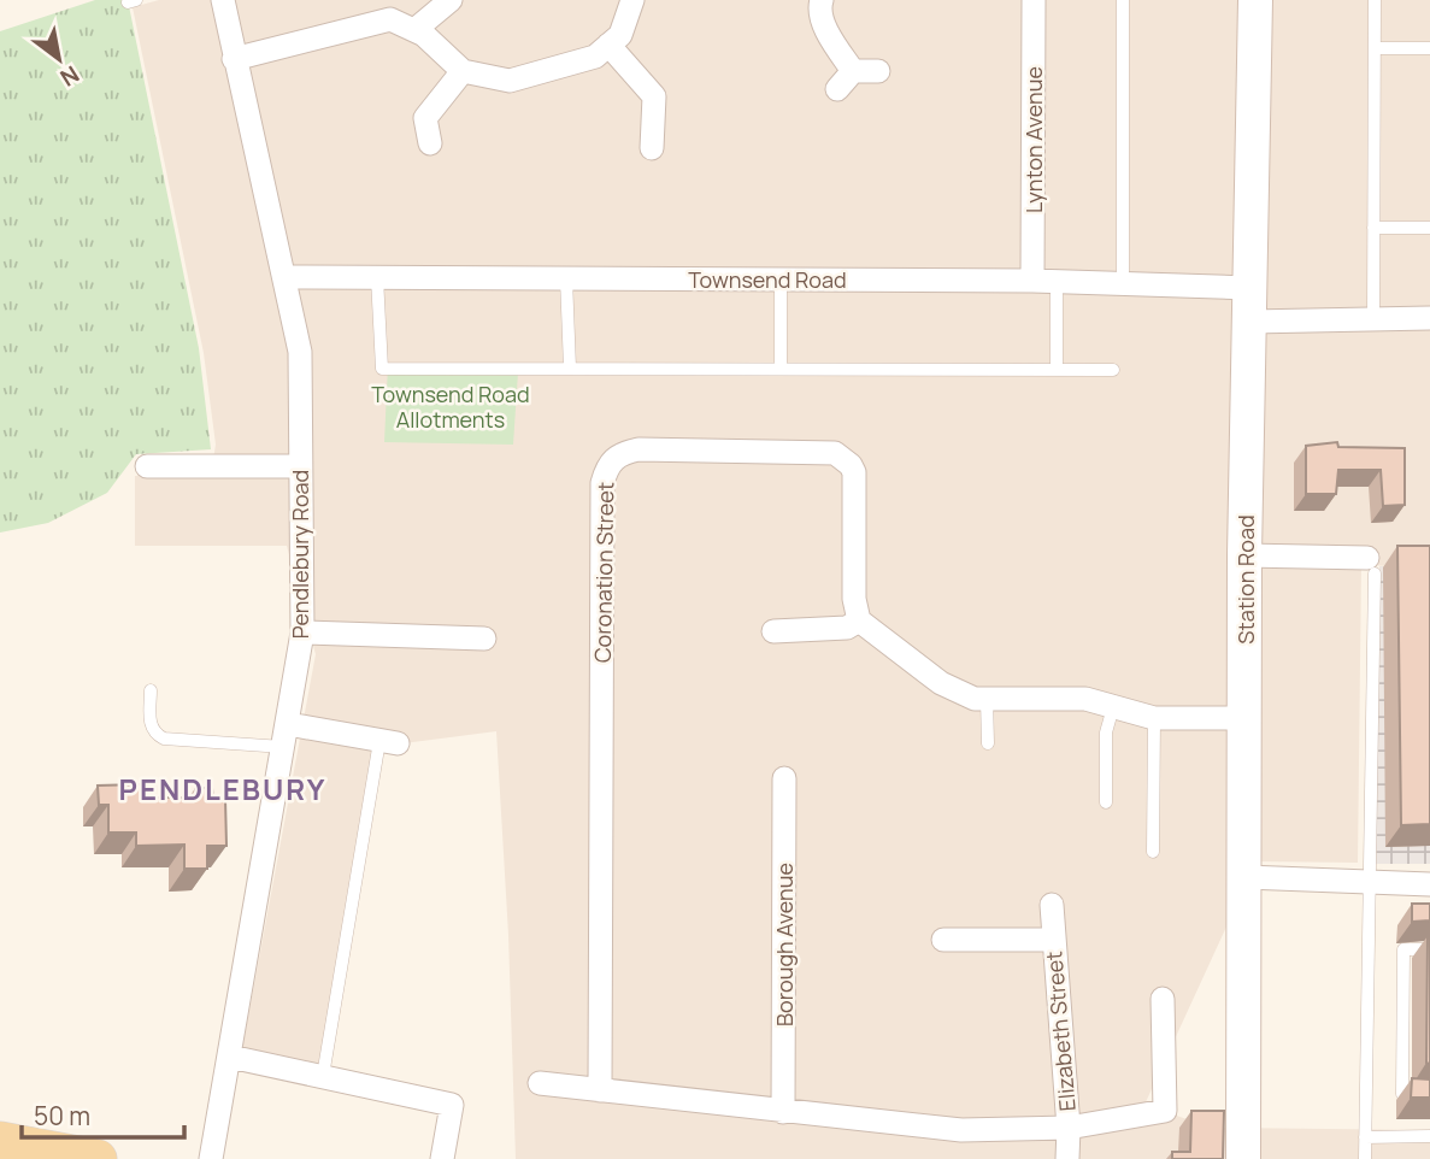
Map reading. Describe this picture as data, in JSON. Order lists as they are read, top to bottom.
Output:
{
  "streets": {
    "main road": ["Station Road"],
    "street": [
      "Lynton Avenue",
      "Townsend Road",
      "Pendlebury Road",
      "Coronation Street",
      "Borough Avenue",
      "Elizabeth Street"
    ]
  },
  "crossings": [
    ["Lynton Avenue", "Townsend Road"],
    ["Townsend Road", "Pendlebury Road"],
    ["Townsend Road", "Station Road"]
  ],
  "districts": ["PENDLEBURY"],
  "parks": ["Townsend Road Allotments"],
  "scale_bar": "50 m",
  "north": "bottom right"
}
